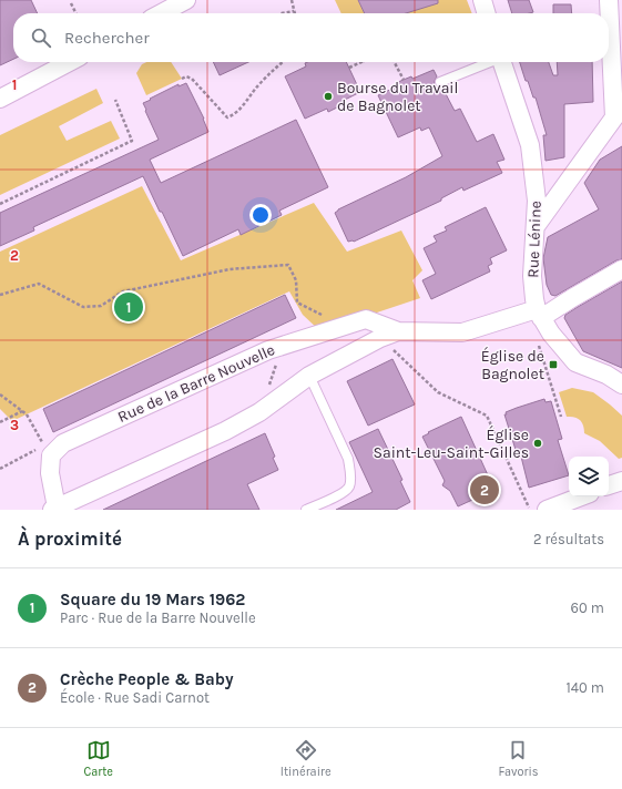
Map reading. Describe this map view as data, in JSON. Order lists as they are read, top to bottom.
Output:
{
  "streets": {
    "street": ["Rue Lénine", "Rue de la Barre Nouvelle"]
  },
  "crossings": [
    ["Rue Lénine", "Rue de la Barre Nouvelle"]
  ],
  "places": {
    "other": ["Bourse du Travail de Bagnolet", "Église Saint-Leu-Saint-Gilles"],
    "transit": ["Église de Bagnolet"]
  },
  "page": {
    "search": "Rechercher",
    "pins": ["1", "2"],
    "heading": ["À proximité", "2 résultats"],
    "list": [
      {
        "mark": "1",
        "name": "Square du 19 Mars 1962",
        "note": "Parc · Rue de la Barre Nouvelle",
        "value": "60 m"
      },
      {
        "mark": "2",
        "name": "Crèche People & Baby",
        "note": "École · Rue Sadi Carnot",
        "value": "140 m"
      }
    ],
    "nav": ["Carte", "Itinéraire", "Favoris"]
  },
  "grid": {
    "rows": ["1", "2", "3"]
  }
}
